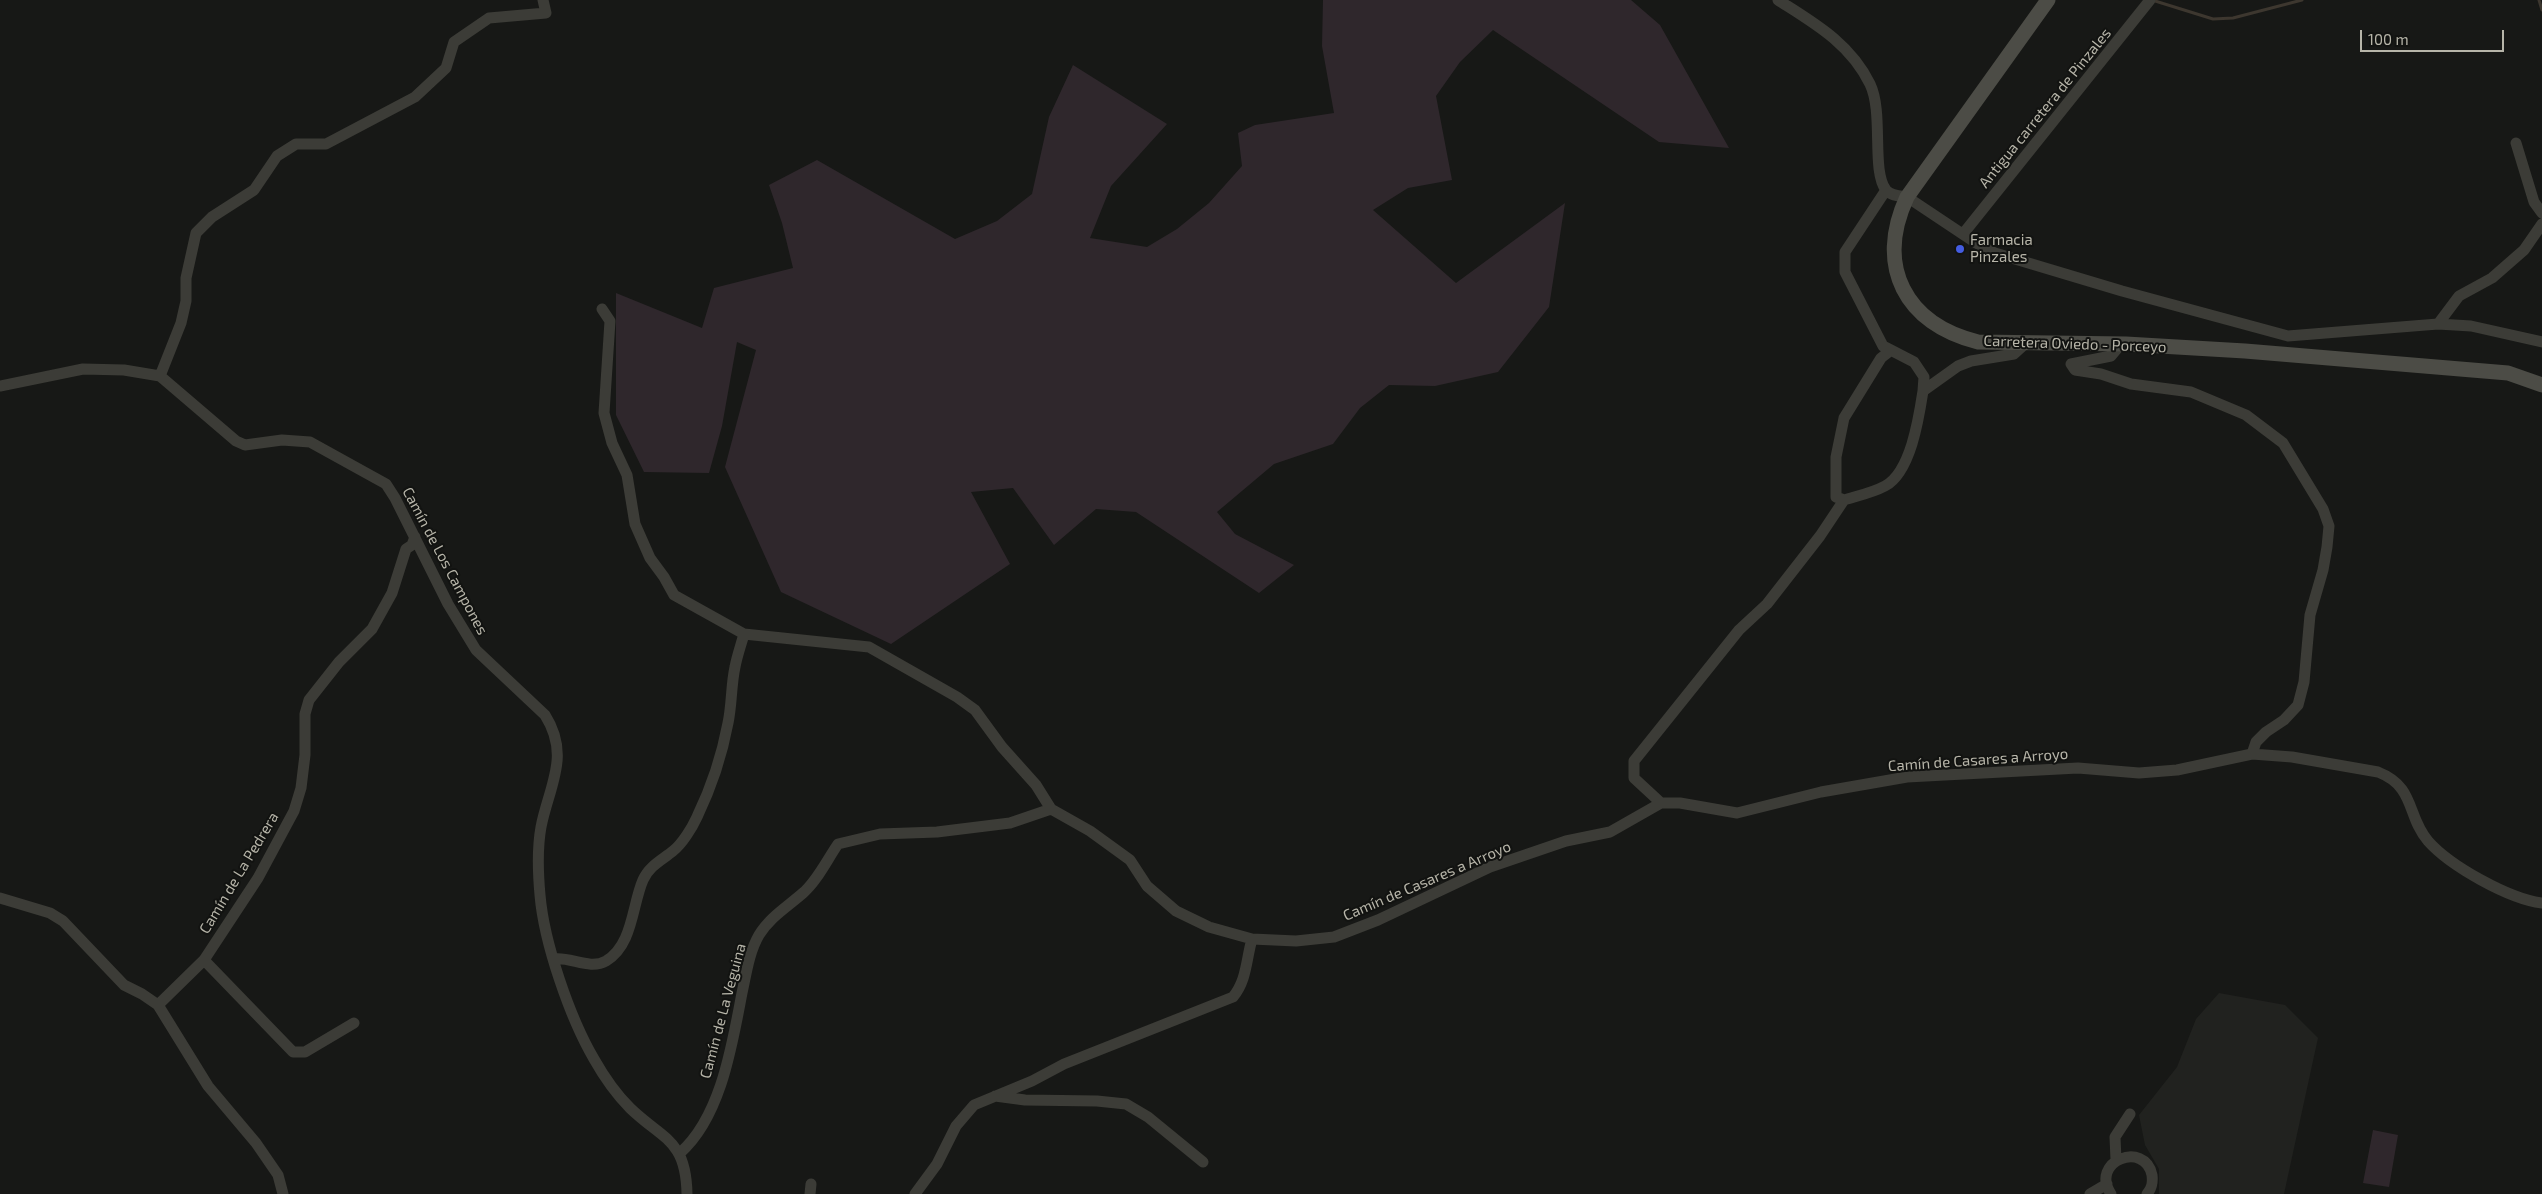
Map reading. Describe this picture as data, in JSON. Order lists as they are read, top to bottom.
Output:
{
  "streets": {
    "main road": ["Carretera Oviedo - Porceyo"],
    "street": [
      "Antigua carretera de Pinzales",
      "Camín de Los Campones",
      "Camín de Casares a Arroyo",
      "Camín de La Pedrera",
      "Camín de La Veguina"
    ]
  },
  "crossings": [
    ["Camín de Los Campones", "Camín de La Pedrera"],
    ["Camín de Los Campones", "Camín de La Veguina"],
    ["Camín de Casares a Arroyo", "Camín de La Veguina"]
  ],
  "places": ["Farmacia Pinzales"],
  "scale_bar": "100 m"
}
